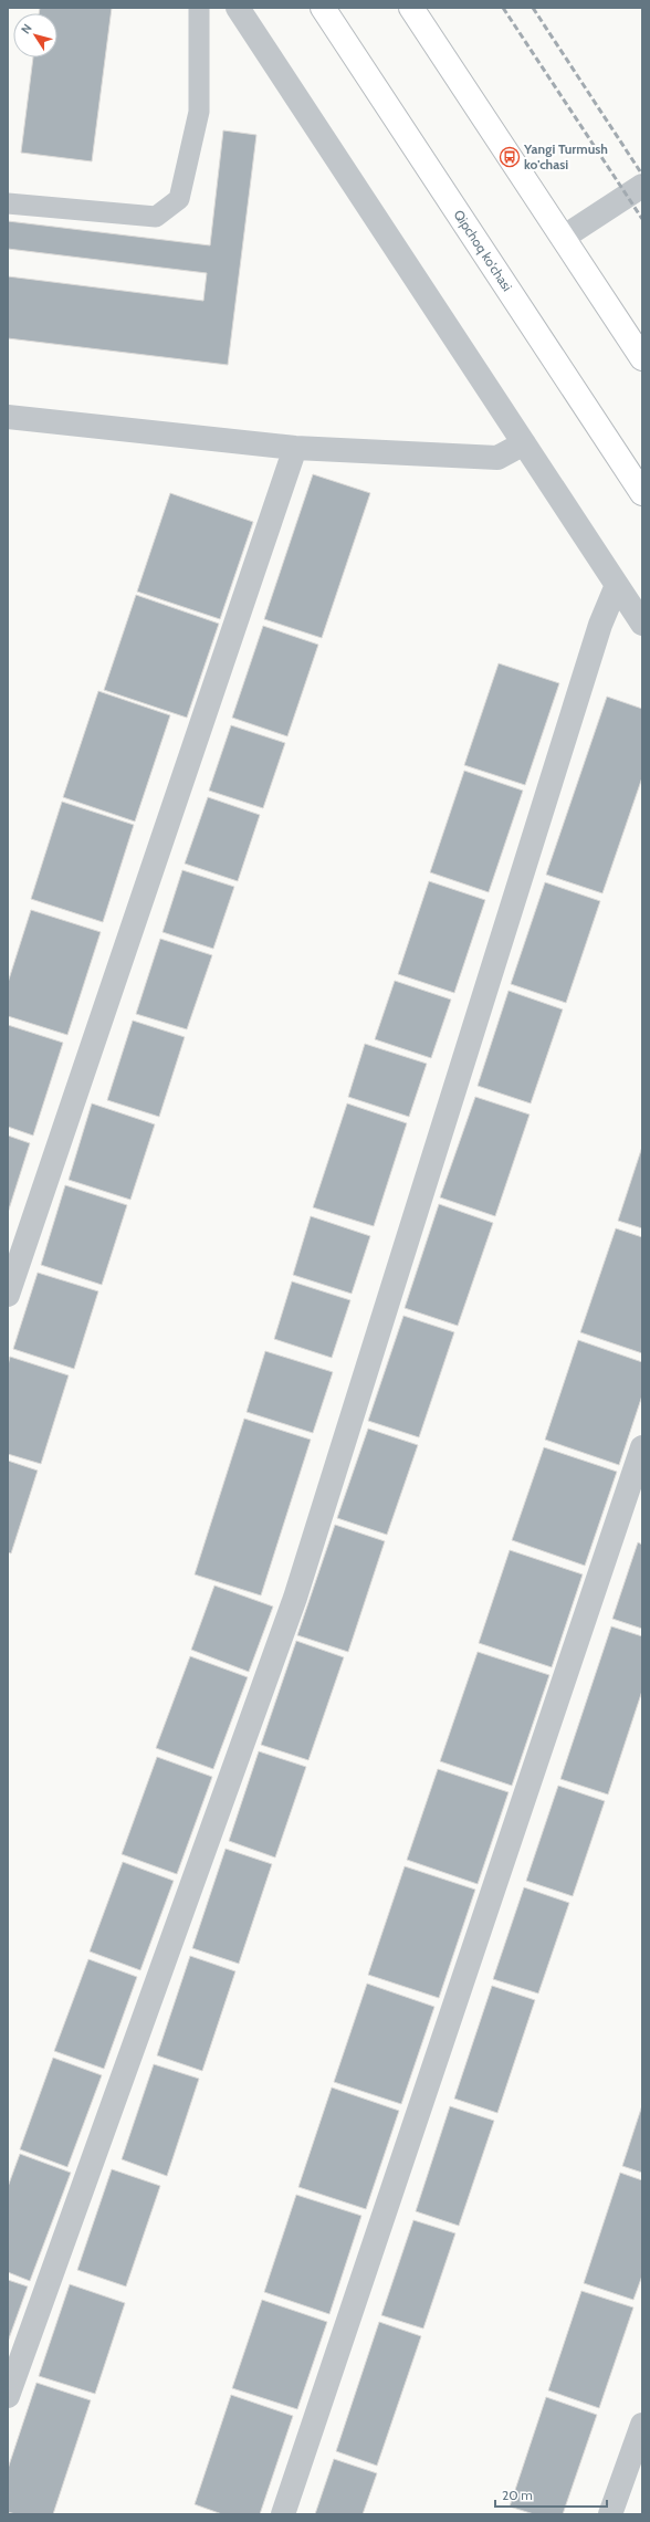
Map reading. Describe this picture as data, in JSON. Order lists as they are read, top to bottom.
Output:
{
  "streets": {
    "main road": ["Qipchoq ko'chasi"]
  },
  "places": {
    "bus stop": ["Yangi Turmush ko'chasi"]
  },
  "scale_bar": "20 m",
  "north": "top left"
}
